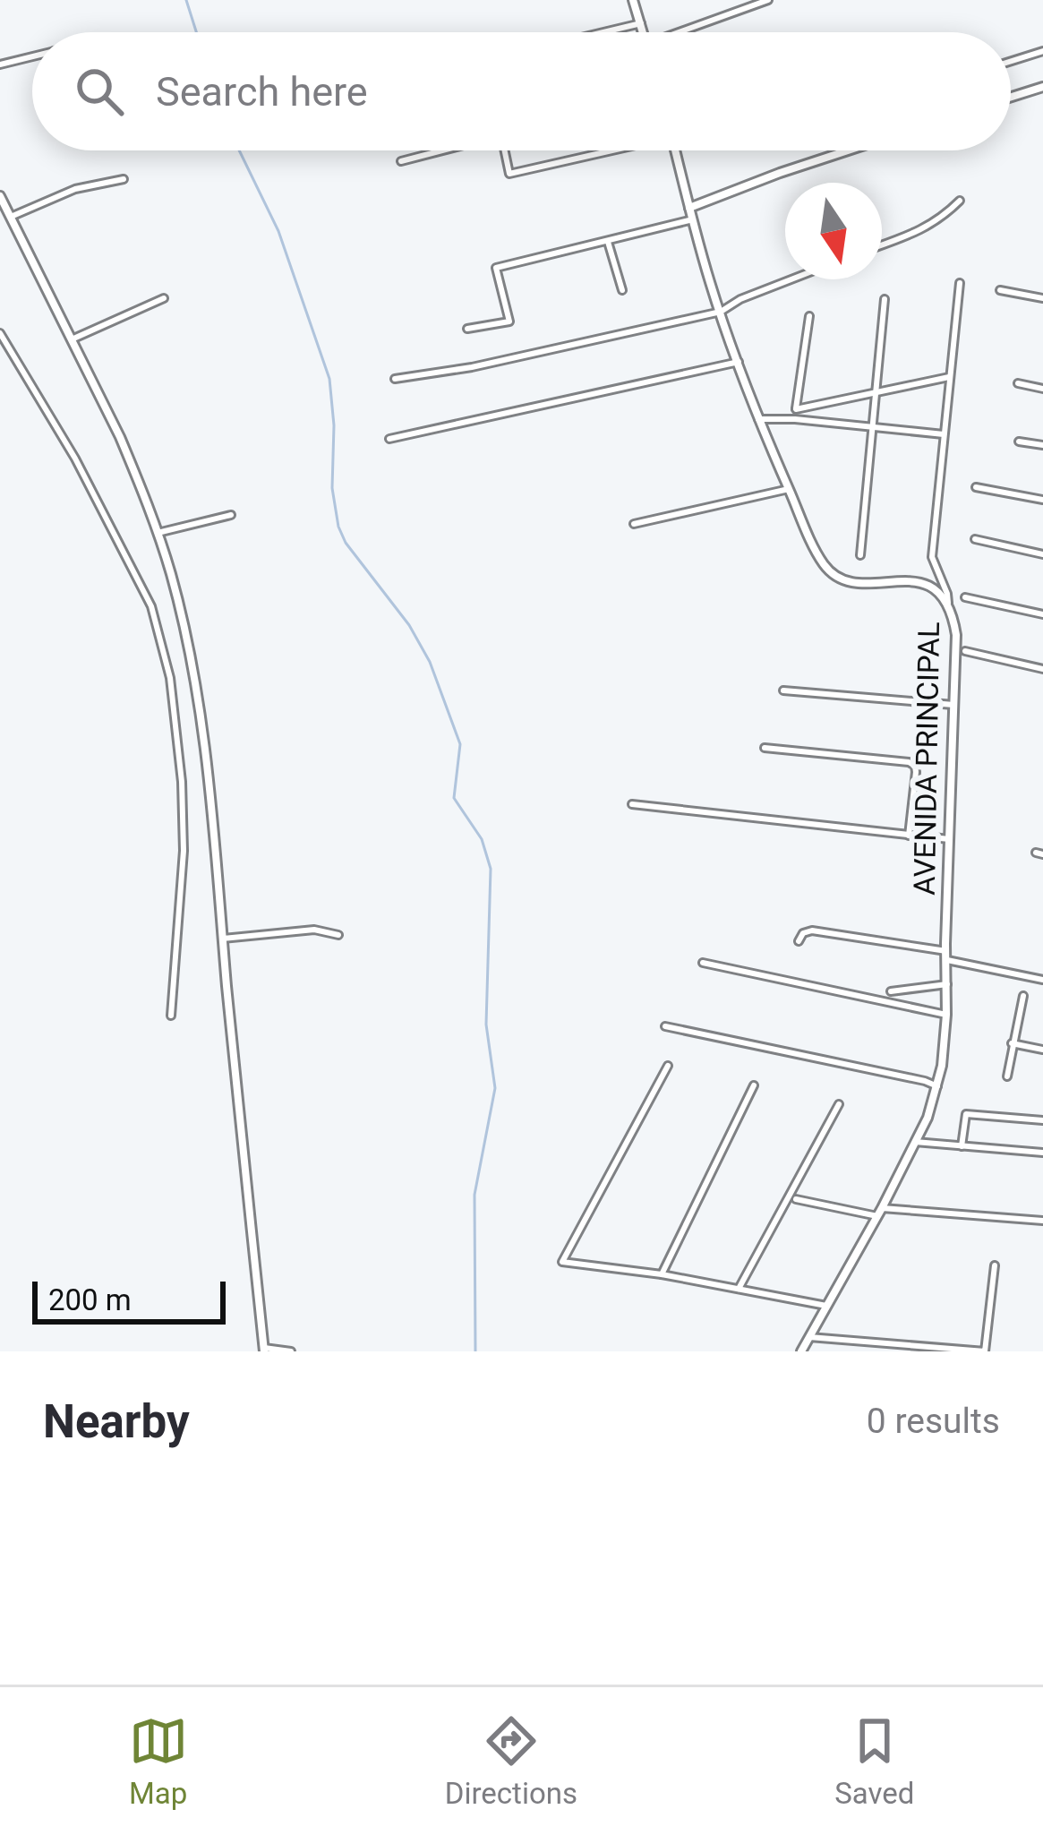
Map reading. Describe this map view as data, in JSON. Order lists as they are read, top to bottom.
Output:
{
  "streets": {
    "street": ["AVENIDA PRINCIPAL"]
  },
  "scale_bar": "200 m",
  "north": "bottom",
  "page": {
    "search": "Search here",
    "scale": "200 m",
    "heading": ["Nearby", "0 results"],
    "nav": ["Map", "Directions", "Saved"]
  }
}
